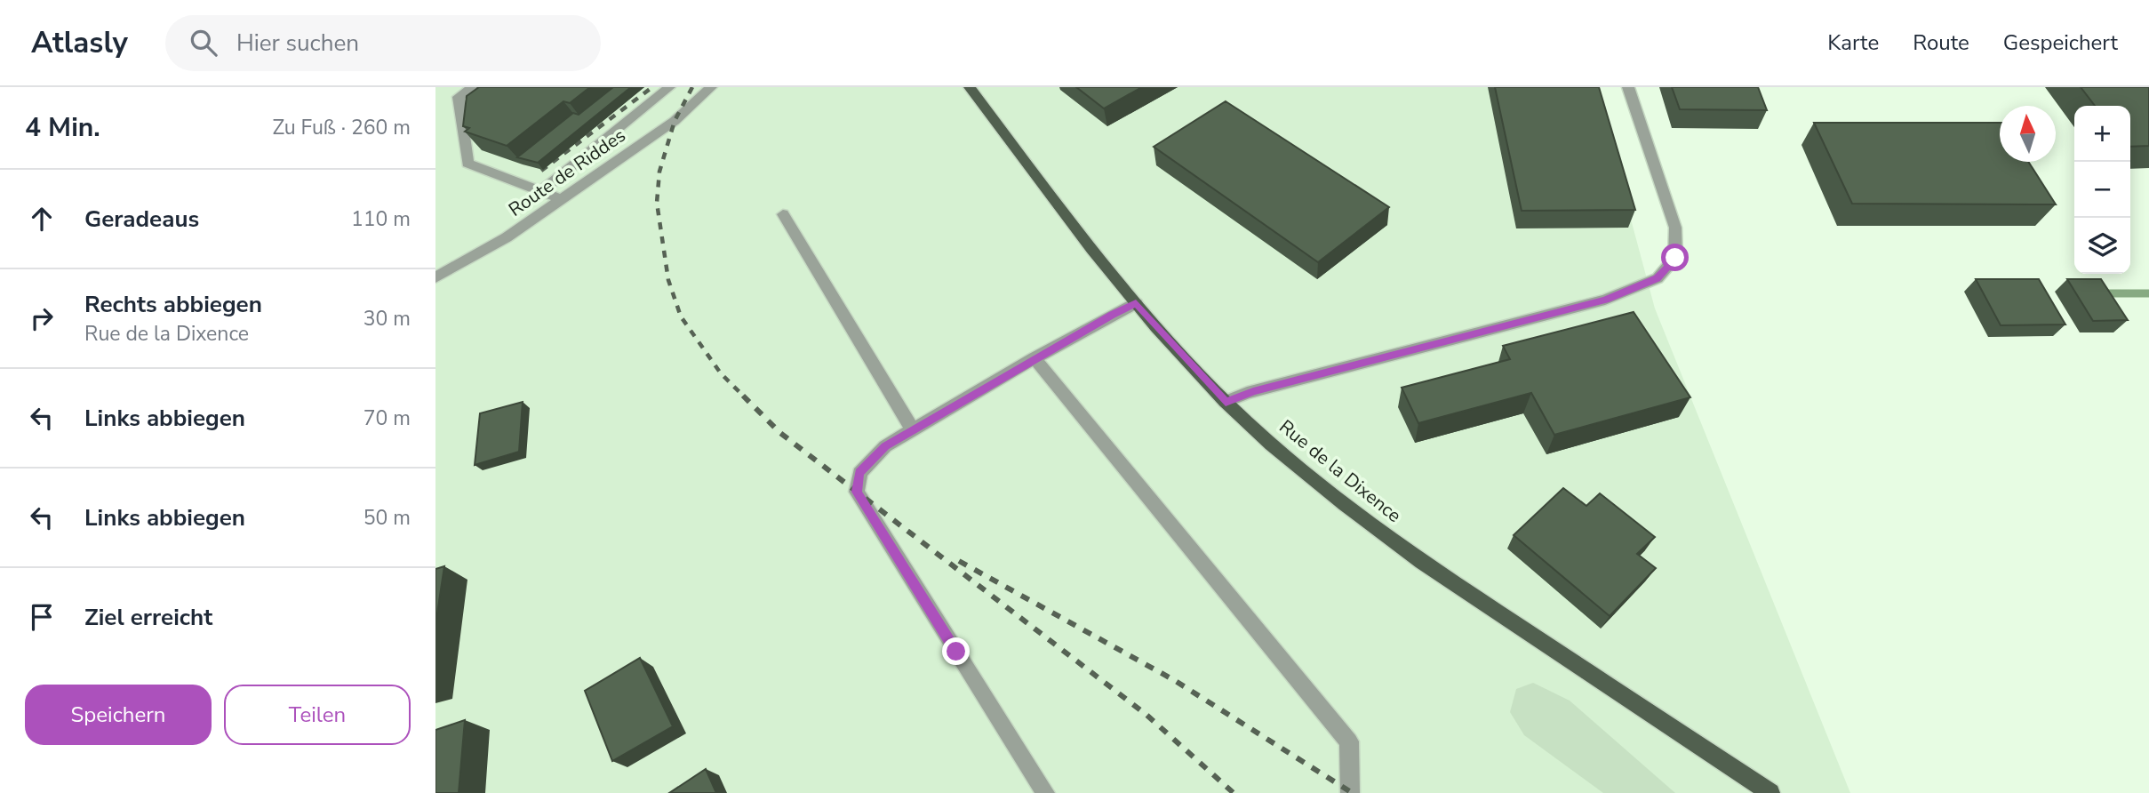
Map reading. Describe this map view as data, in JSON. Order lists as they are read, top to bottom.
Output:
{
  "streets": {
    "main road": ["Rue de la Dixence"],
    "street": ["Route de Riddes"]
  },
  "north": "top",
  "page": {
    "header": "Atlasly",
    "search": "Hier suchen",
    "nav": ["Karte", "Route", "Gespeichert"],
    "heading": ["4 Min.", "Zu Fuß · 260 m"],
    "map_buttons": ["+", "−"],
    "list": [
      ["Geradeaus", "110 m"],
      ["Rechts abbiegen", "Rue de la Dixence", "30 m"],
      ["Links abbiegen", "70 m"],
      ["Links abbiegen", "50 m"],
      "Ziel erreicht"
    ],
    "buttons": ["Speichern", "Teilen"]
  }
}
